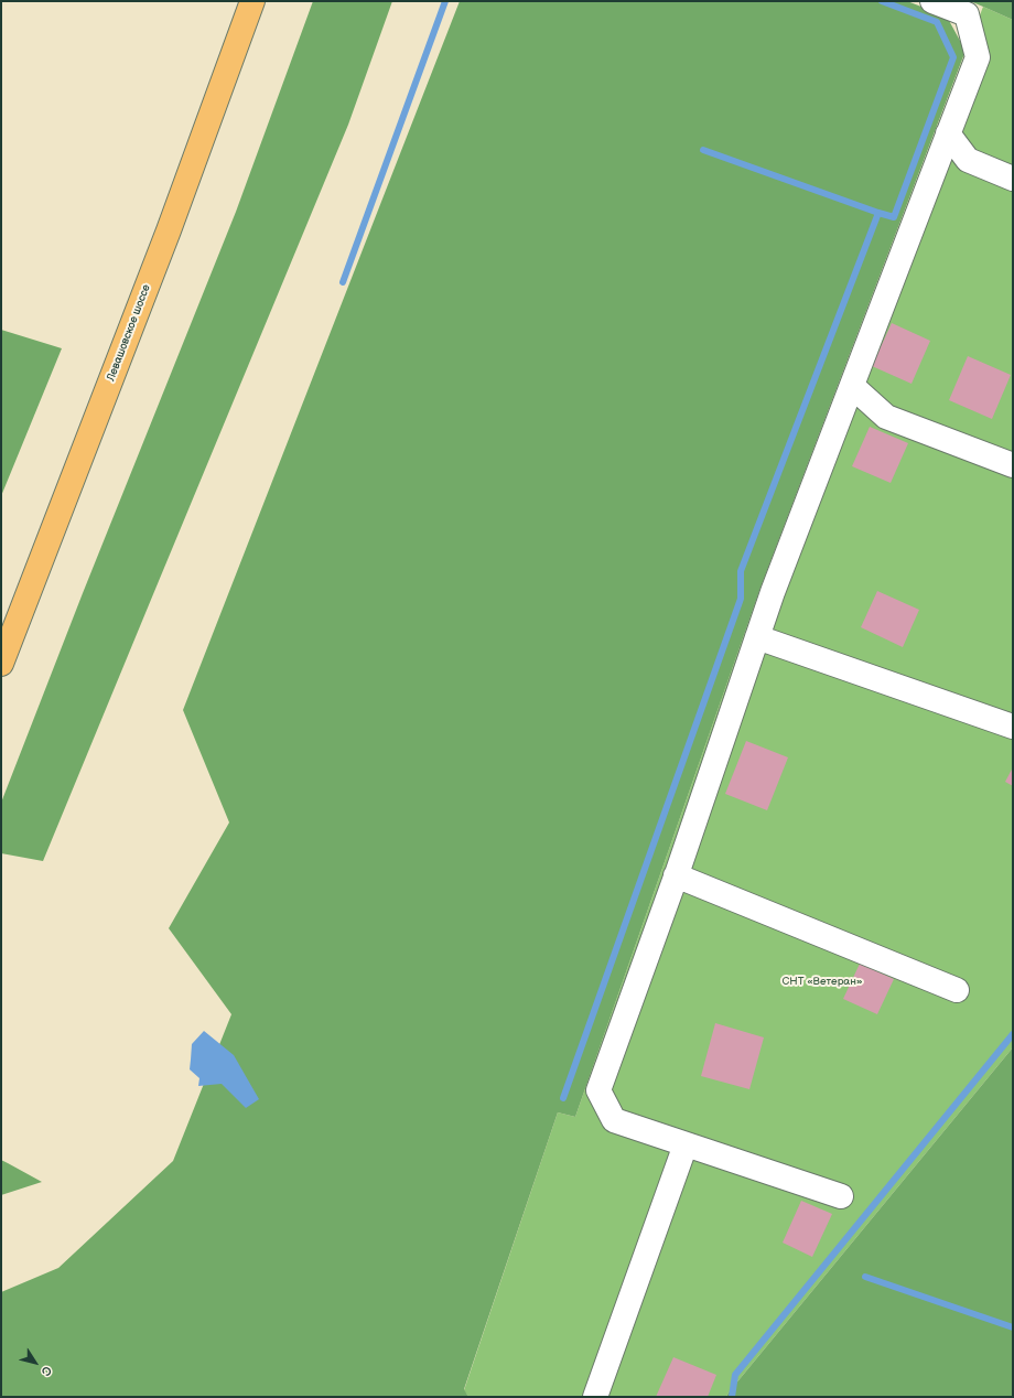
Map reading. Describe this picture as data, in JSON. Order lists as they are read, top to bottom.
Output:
{
  "streets": {
    "main road": ["Левашовское шоссе"]
  },
  "parks": ["СНТ «Ветеран»"],
  "north": "bottom right"
}
